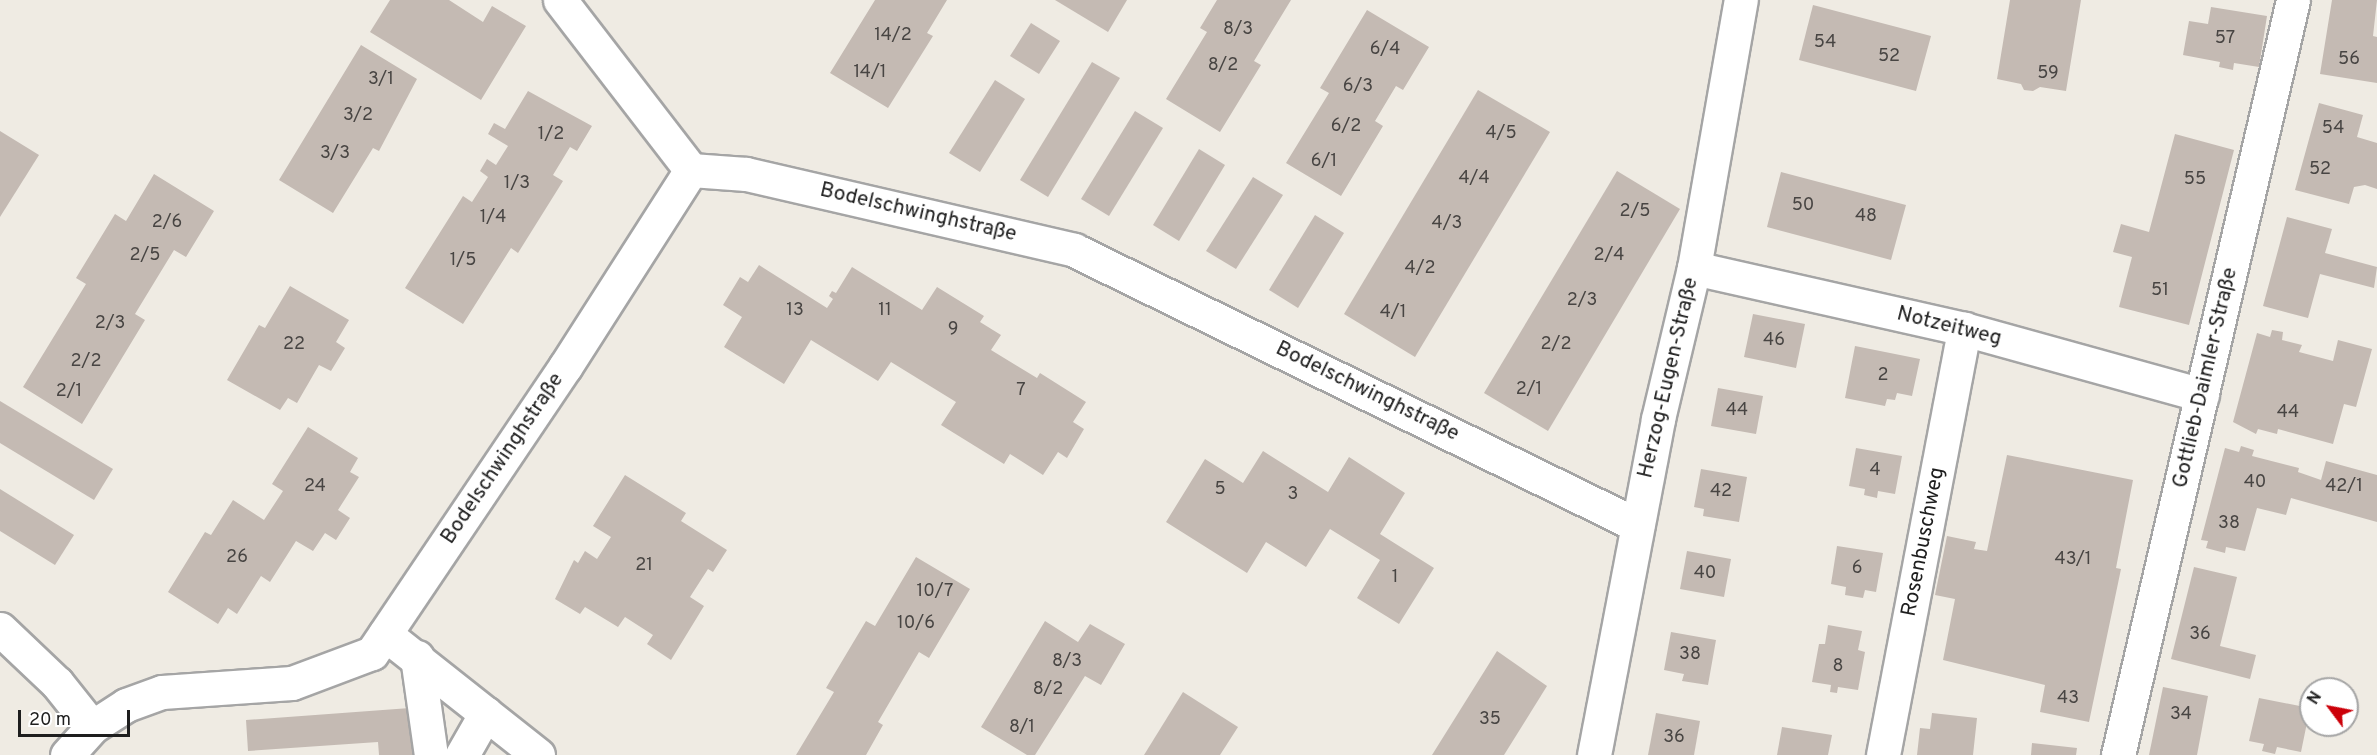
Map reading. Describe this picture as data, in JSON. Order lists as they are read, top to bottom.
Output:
{
  "streets": {
    "street": [
      "Bodelschwinghstraße",
      "Notzeitweg",
      "Herzog-Eugen-Straße",
      "Gottlieb-Daimler-Straße",
      "Rosenbuschweg"
    ]
  },
  "crossings": [
    ["Bodelschwinghstraße", "Herzog-Eugen-Straße"],
    ["Notzeitweg", "Herzog-Eugen-Straße"],
    ["Notzeitweg", "Gottlieb-Daimler-Straße"],
    ["Notzeitweg", "Rosenbuschweg"]
  ],
  "house_numbers": [
    "8/3",
    "14/2",
    "57",
    "54",
    "6/4",
    "52",
    "56",
    "8/2",
    "14/1",
    "59",
    "3/1",
    "6/3",
    "3/2",
    "6/2",
    "54",
    "4/5",
    "1/2",
    "3/3",
    "6/1",
    "52",
    "4/4",
    "55",
    "1/3",
    "50",
    "2/5",
    "48",
    "1/4",
    "2/6",
    "4/3",
    "2/5",
    "2/4",
    "1/5",
    "4/2",
    "51",
    "2/3",
    "13",
    "11",
    "4/1",
    "2/3",
    "9",
    "46",
    "22",
    "2/2",
    "2/2",
    "2",
    "2/1",
    "7",
    "2/1",
    "44",
    "44",
    "4",
    "40",
    "24",
    "42/1",
    "5",
    "42",
    "3",
    "38",
    "26",
    "43/1",
    "21",
    "6",
    "40",
    "1",
    "10/7",
    "10/6",
    "36",
    "38",
    "8/3",
    "8",
    "8/2",
    "43",
    "34",
    "35",
    "8/1",
    "36"
  ],
  "scale_bar": "20 m",
  "north": "top left"
}
